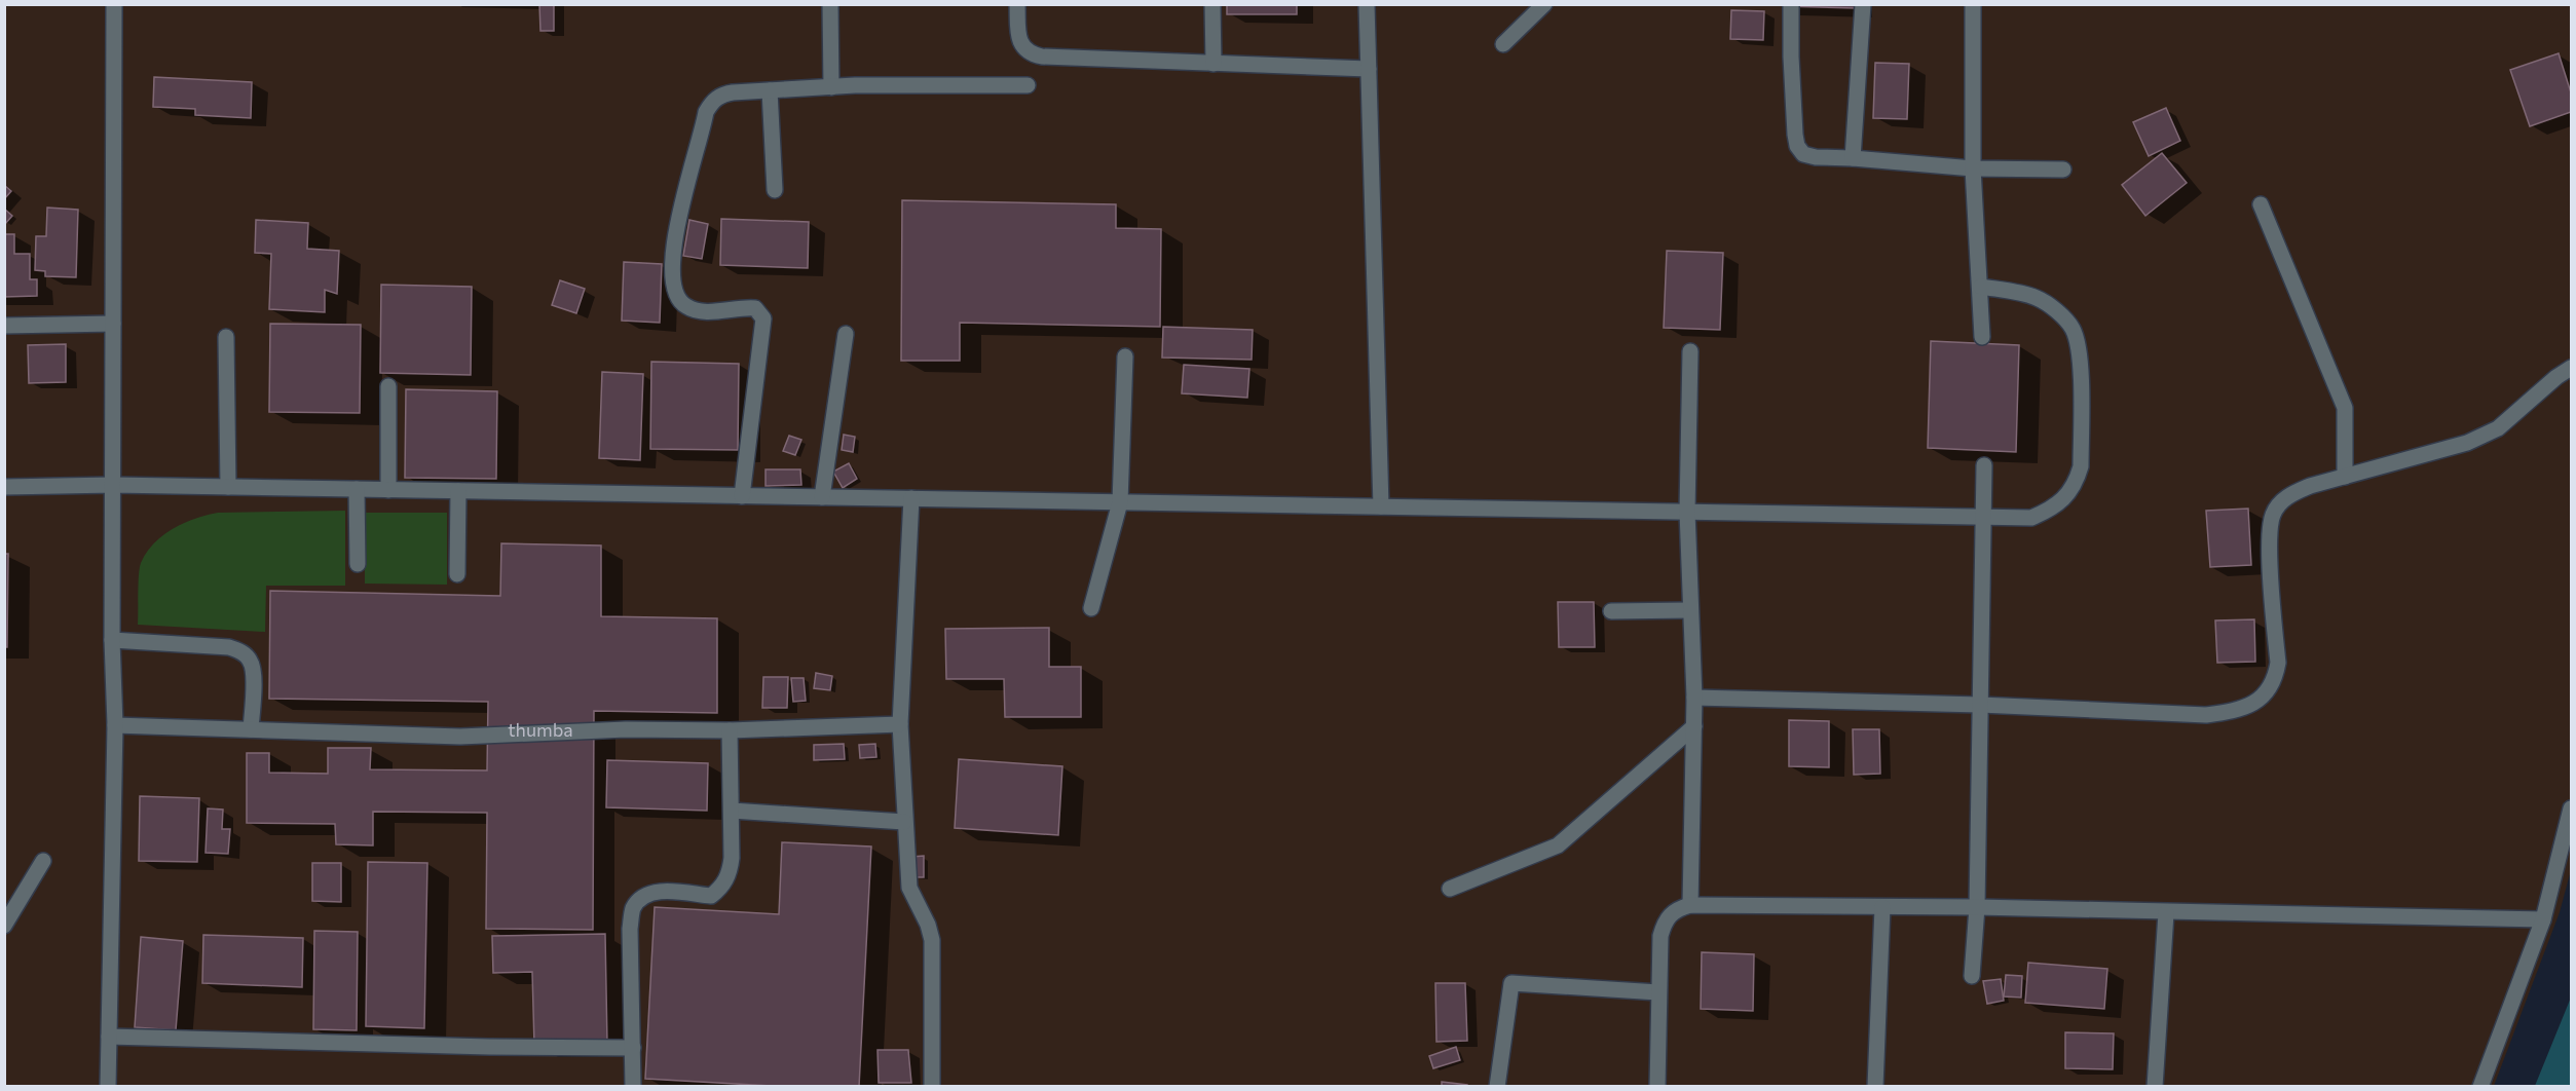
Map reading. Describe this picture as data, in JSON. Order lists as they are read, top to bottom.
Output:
{
  "house_numbers": ["thumba"]
}
